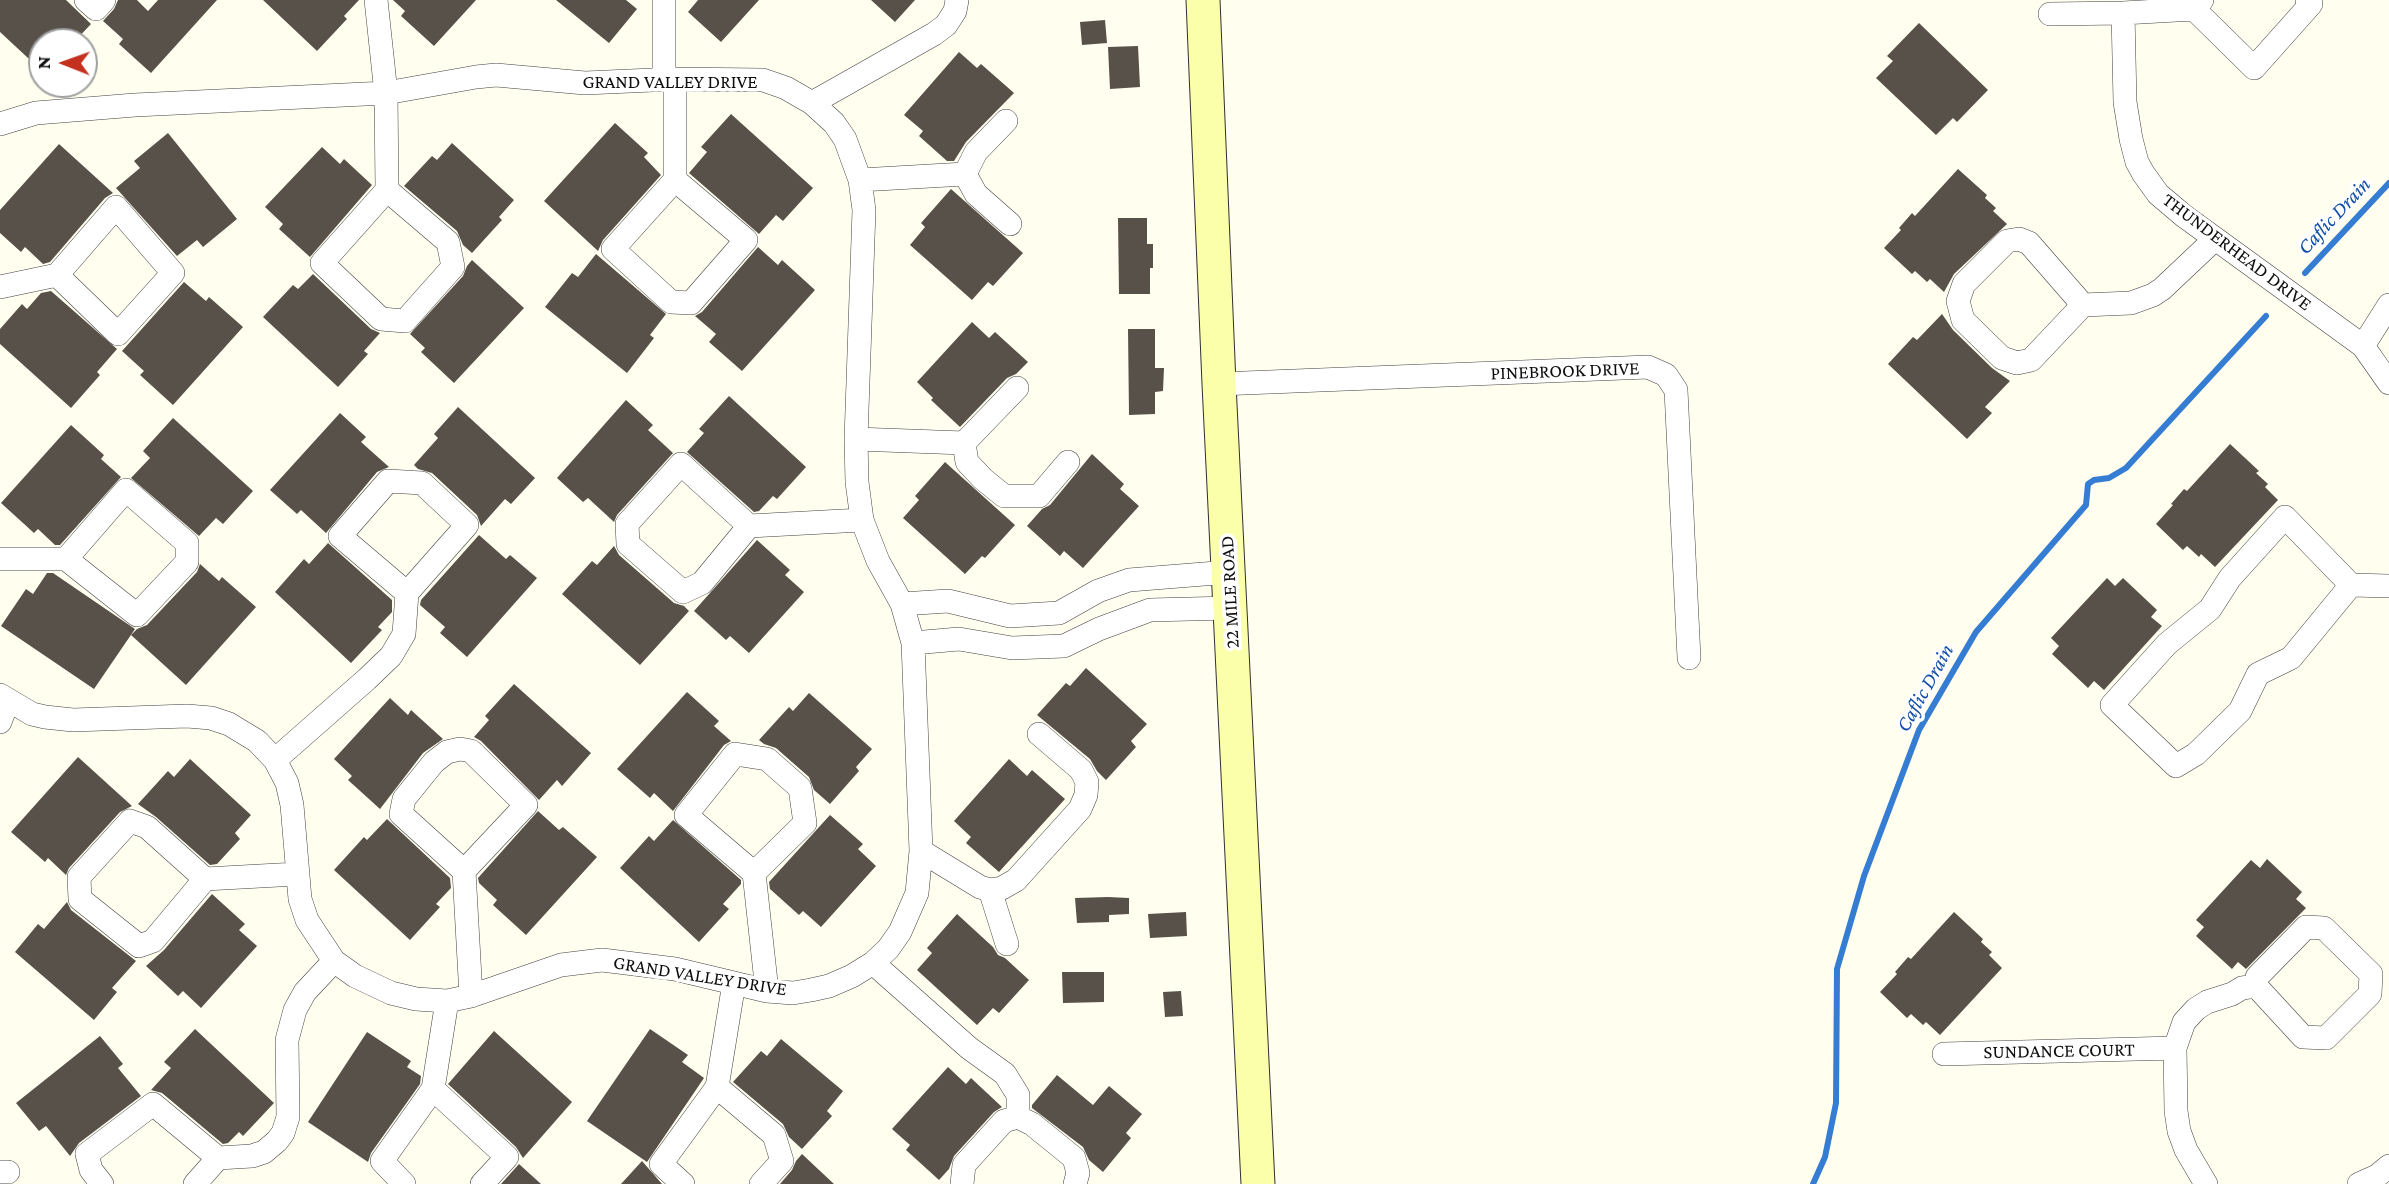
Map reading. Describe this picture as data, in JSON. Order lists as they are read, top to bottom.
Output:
{
  "streets": {
    "street": [
      "GRAND VALLEY DRIVE",
      "THUNDERHEAD DRIVE",
      "PINEBROOK DRIVE",
      "22 MILE ROAD",
      "SUNDANCE COURT"
    ]
  },
  "crossings": [
    ["PINEBROOK DRIVE", "22 MILE ROAD"]
  ],
  "water": ["Caflic Drain"],
  "north": "left"
}
